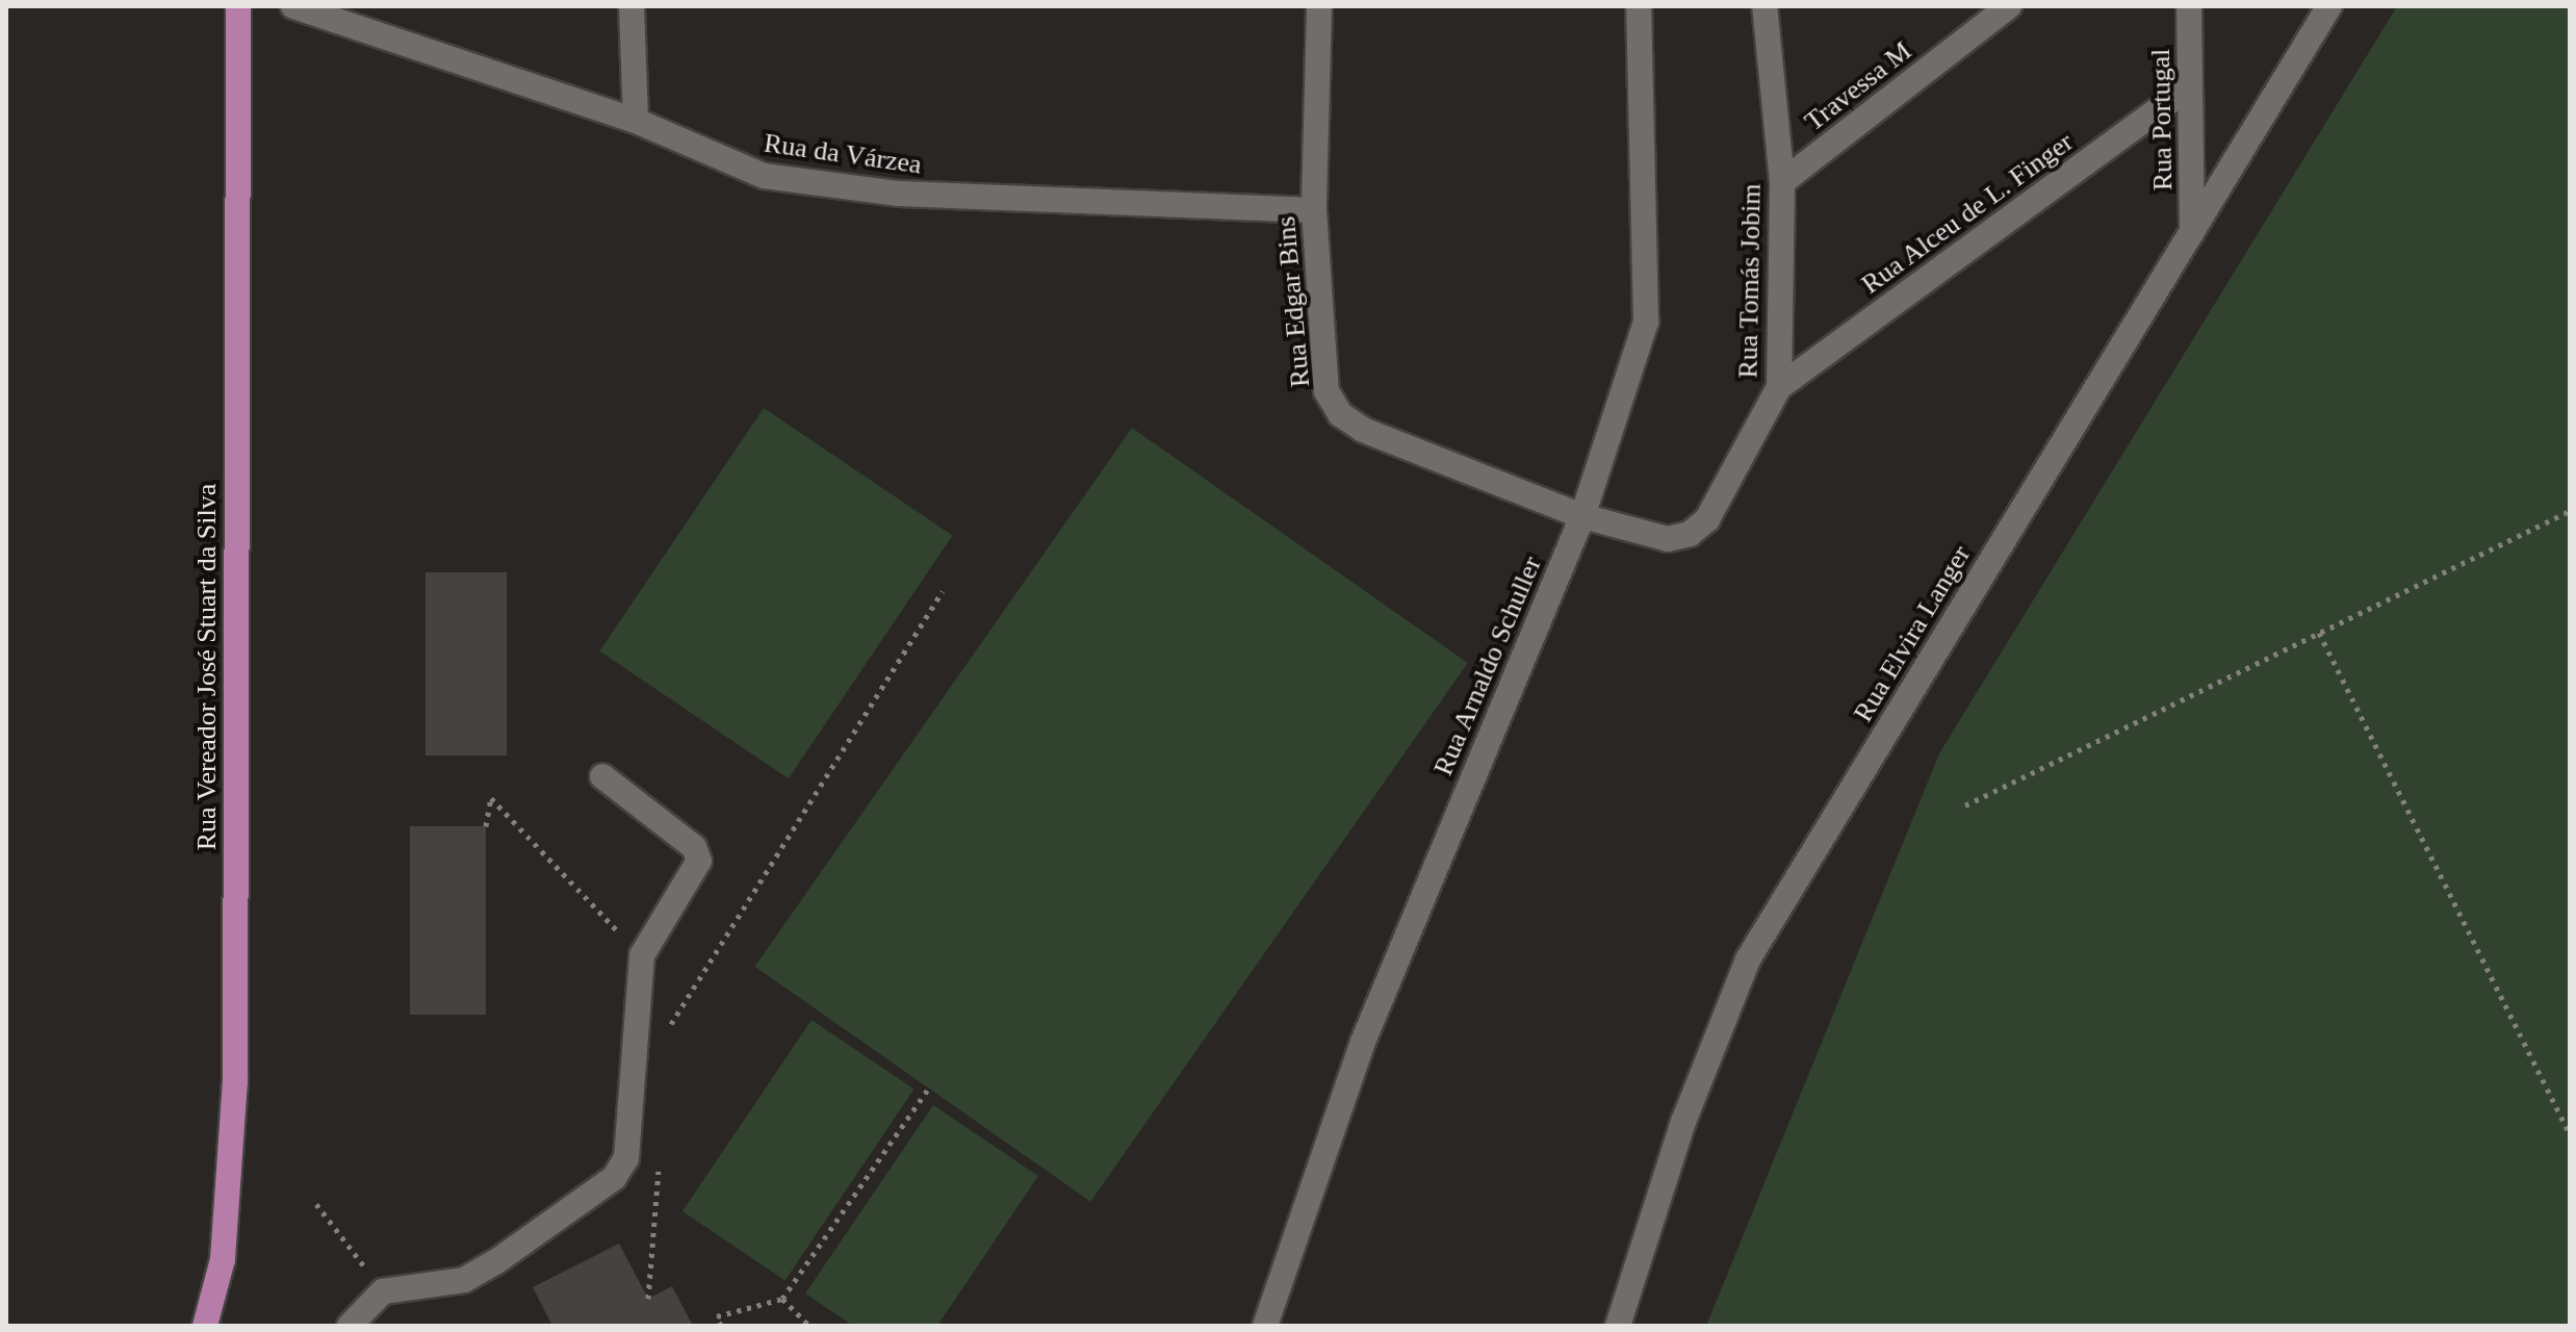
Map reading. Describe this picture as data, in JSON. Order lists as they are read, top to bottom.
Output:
{
  "streets": {
    "main road": ["Rua Vereador José Stuart da Silva"],
    "street": [
      "Travessa M",
      "Rua Portugal",
      "Rua da Várzea",
      "Rua Alceu de L. Finger",
      "Rua Tomás Jobim",
      "Rua Edgar Bins",
      "Rua Elvira Langer",
      "Rua Arnaldo Schuller"
    ]
  },
  "crossings": [
    ["Travessa M", "Rua Tomás Jobim"],
    ["Rua Portugal", "Rua Alceu de L. Finger"],
    ["Rua Portugal", "Rua Elvira Langer"],
    ["Rua da Várzea", "Rua Edgar Bins"],
    ["Rua Alceu de L. Finger", "Rua Tomás Jobim"],
    ["Rua Tomás Jobim", "Rua Edgar Bins"],
    ["Rua Edgar Bins", "Rua Arnaldo Schuller"]
  ]
}
